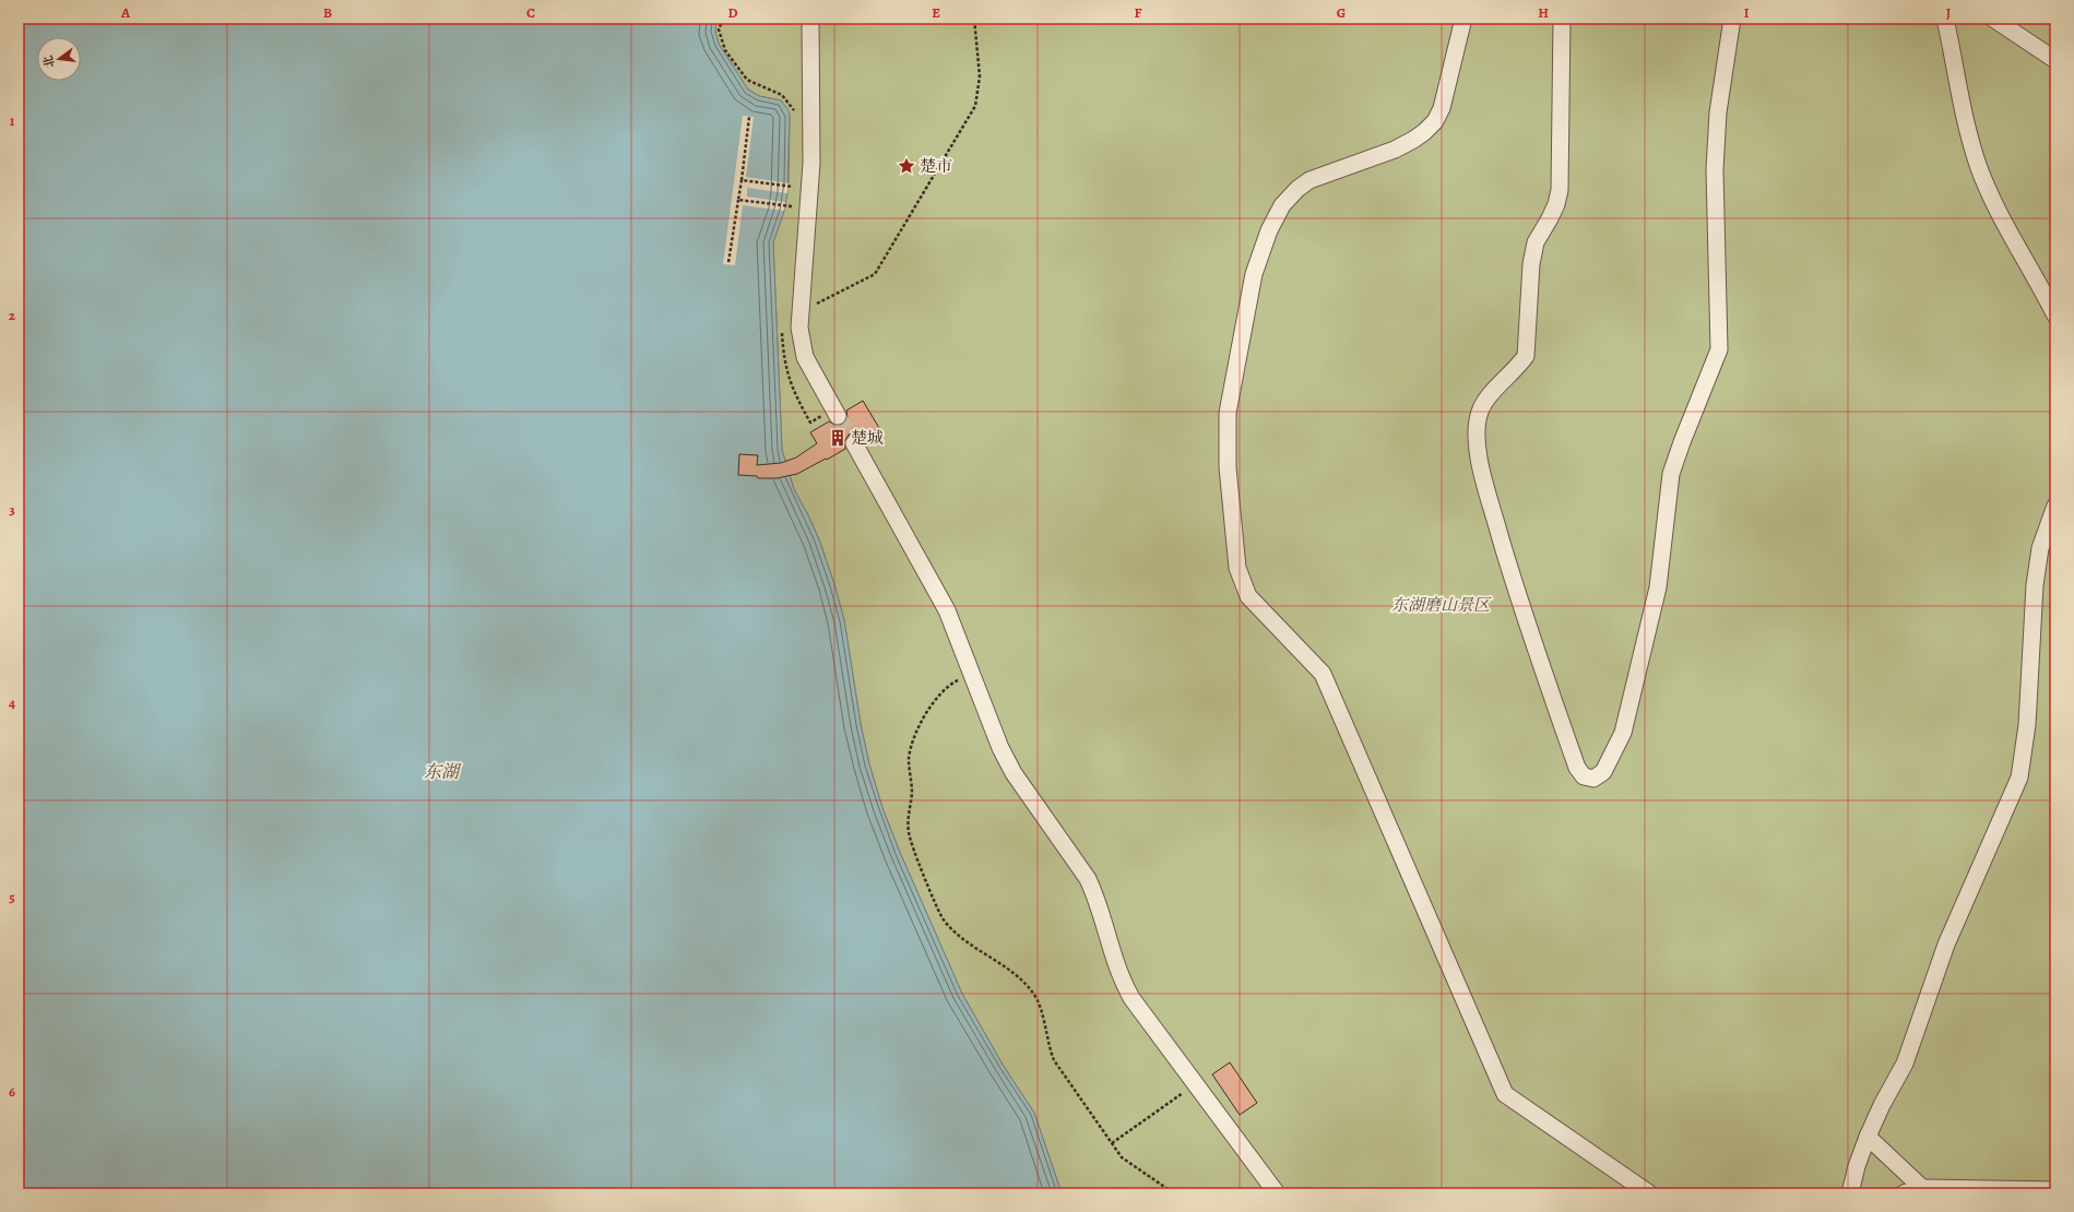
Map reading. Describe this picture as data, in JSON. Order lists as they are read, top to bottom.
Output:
{
  "water": ["东湖"],
  "parks": ["东湖磨山景区"],
  "places": {
    "place": ["楚市"],
    "building": ["楚城"]
  },
  "north": "left",
  "grid": {
    "columns": [
      "A",
      "B",
      "C",
      "D",
      "E",
      "F",
      "G",
      "H",
      "I",
      "J"
    ],
    "rows": [
      "1",
      "2",
      "3",
      "4",
      "5",
      "6"
    ]
  }
}
